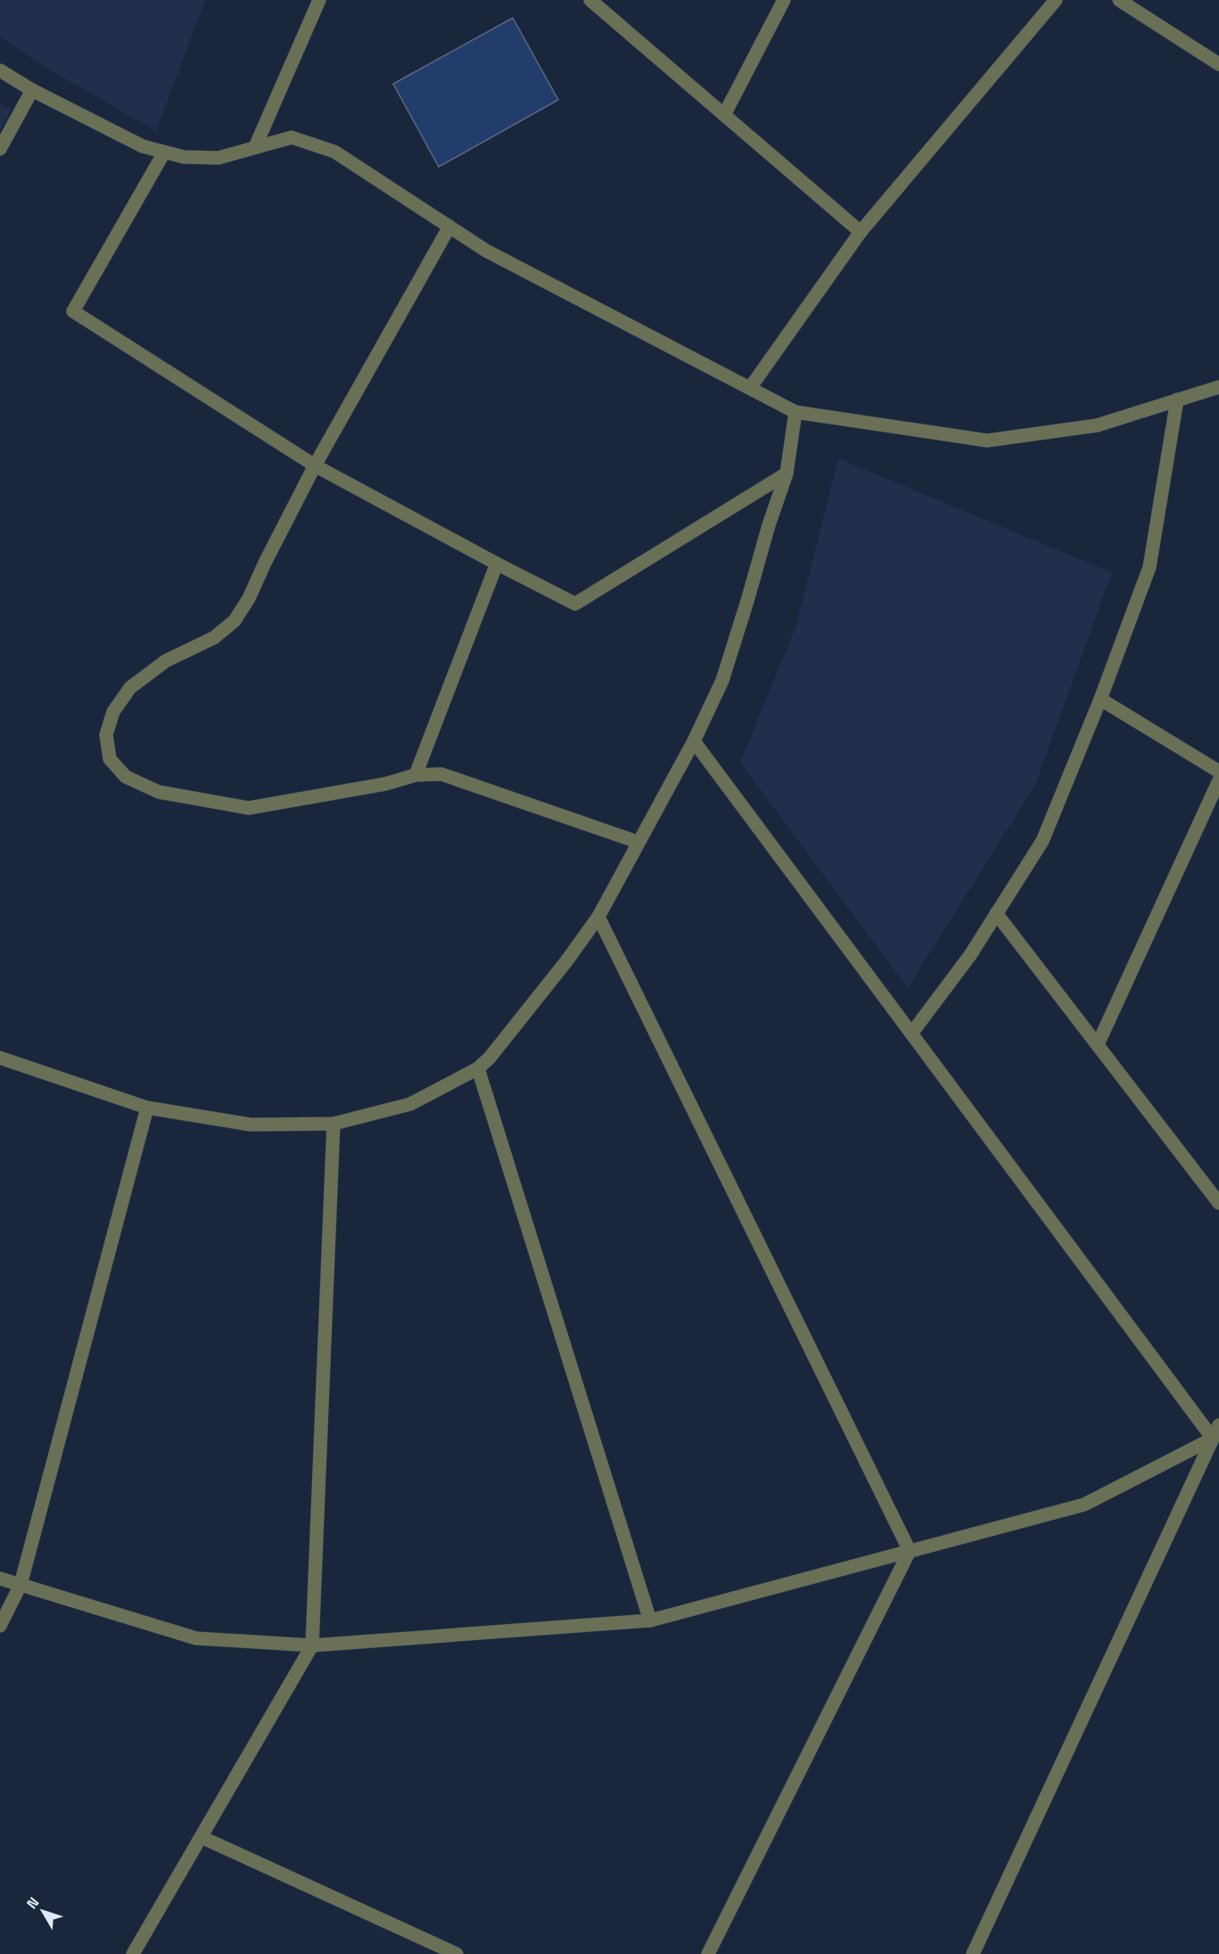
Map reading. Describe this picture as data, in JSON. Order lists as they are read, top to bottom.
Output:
{
  "north": "top left"
}
